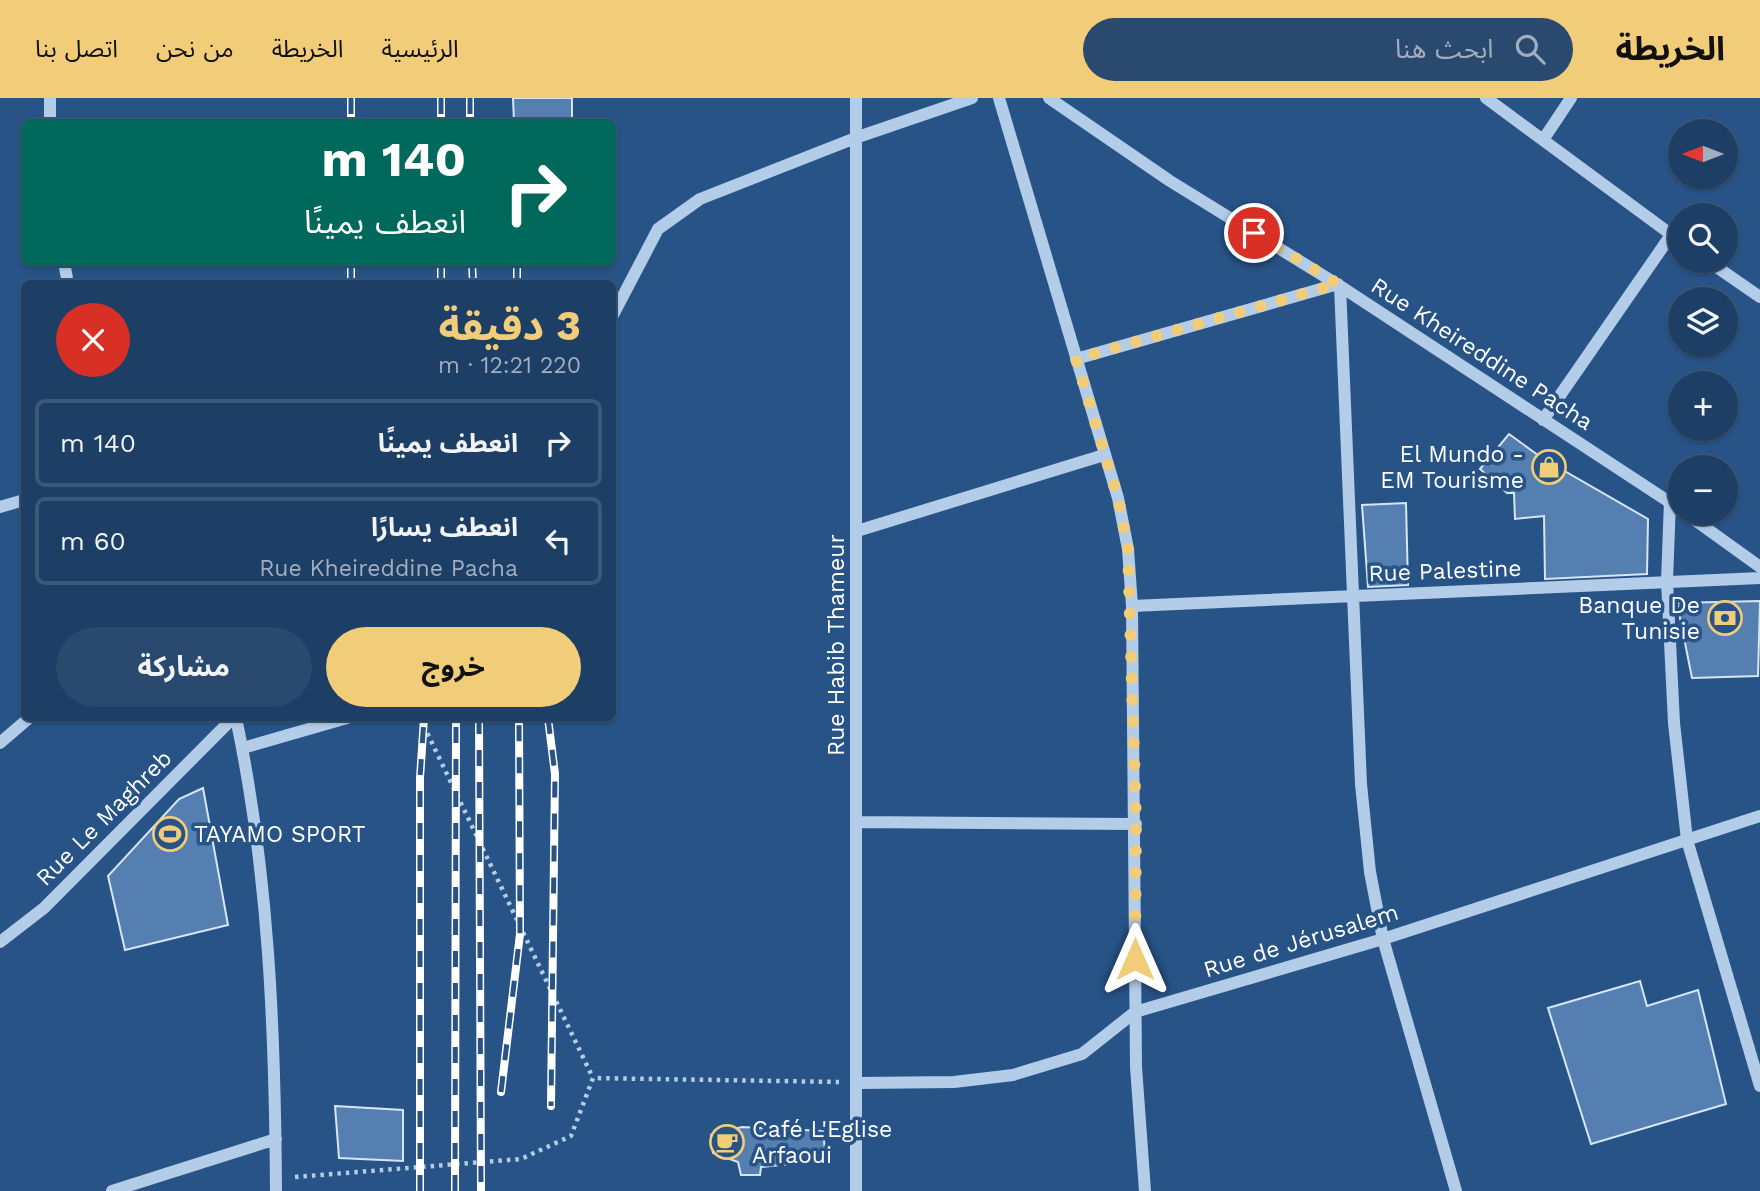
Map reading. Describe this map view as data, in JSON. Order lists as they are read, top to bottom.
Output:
{
  "streets": {
    "street": [
      "Rue Kheireddine Pacha",
      "Rue Palestine",
      "Rue Habib Thameur",
      "Rue Le Maghreb",
      "Rue de Jérusalem"
    ]
  },
  "crossings": [
    ["Rue Habib Thameur", "Rue de Jérusalem"]
  ],
  "places": {
    "shop": ["El Mundo - EM Tourisme"],
    "bank": ["Banque De Tunisie"],
    "sports": ["TAYAMO SPORT"],
    "cafe": ["Café L'Eglise Arfaoui"]
  },
  "north": "left",
  "page": {
    "header": "الخريطة",
    "search": "ابحث هنا",
    "nav": [
      "الرئيسية",
      "الخريطة",
      "من نحن",
      "اتصل بنا"
    ],
    "map_buttons": ["+", "−"],
    "turn": ["140 m", "انعطف يمينًا"],
    "heading": ["3 دقيقة", "220 m · 12:21"],
    "list": [
      {
        "name": "انعطف يمينًا",
        "value": "140 m"
      },
      {
        "name": "انعطف يسارًا",
        "note": "Rue Kheireddine Pacha",
        "value": "60 m"
      }
    ],
    "buttons": ["خروج", "مشاركة"]
  }
}
